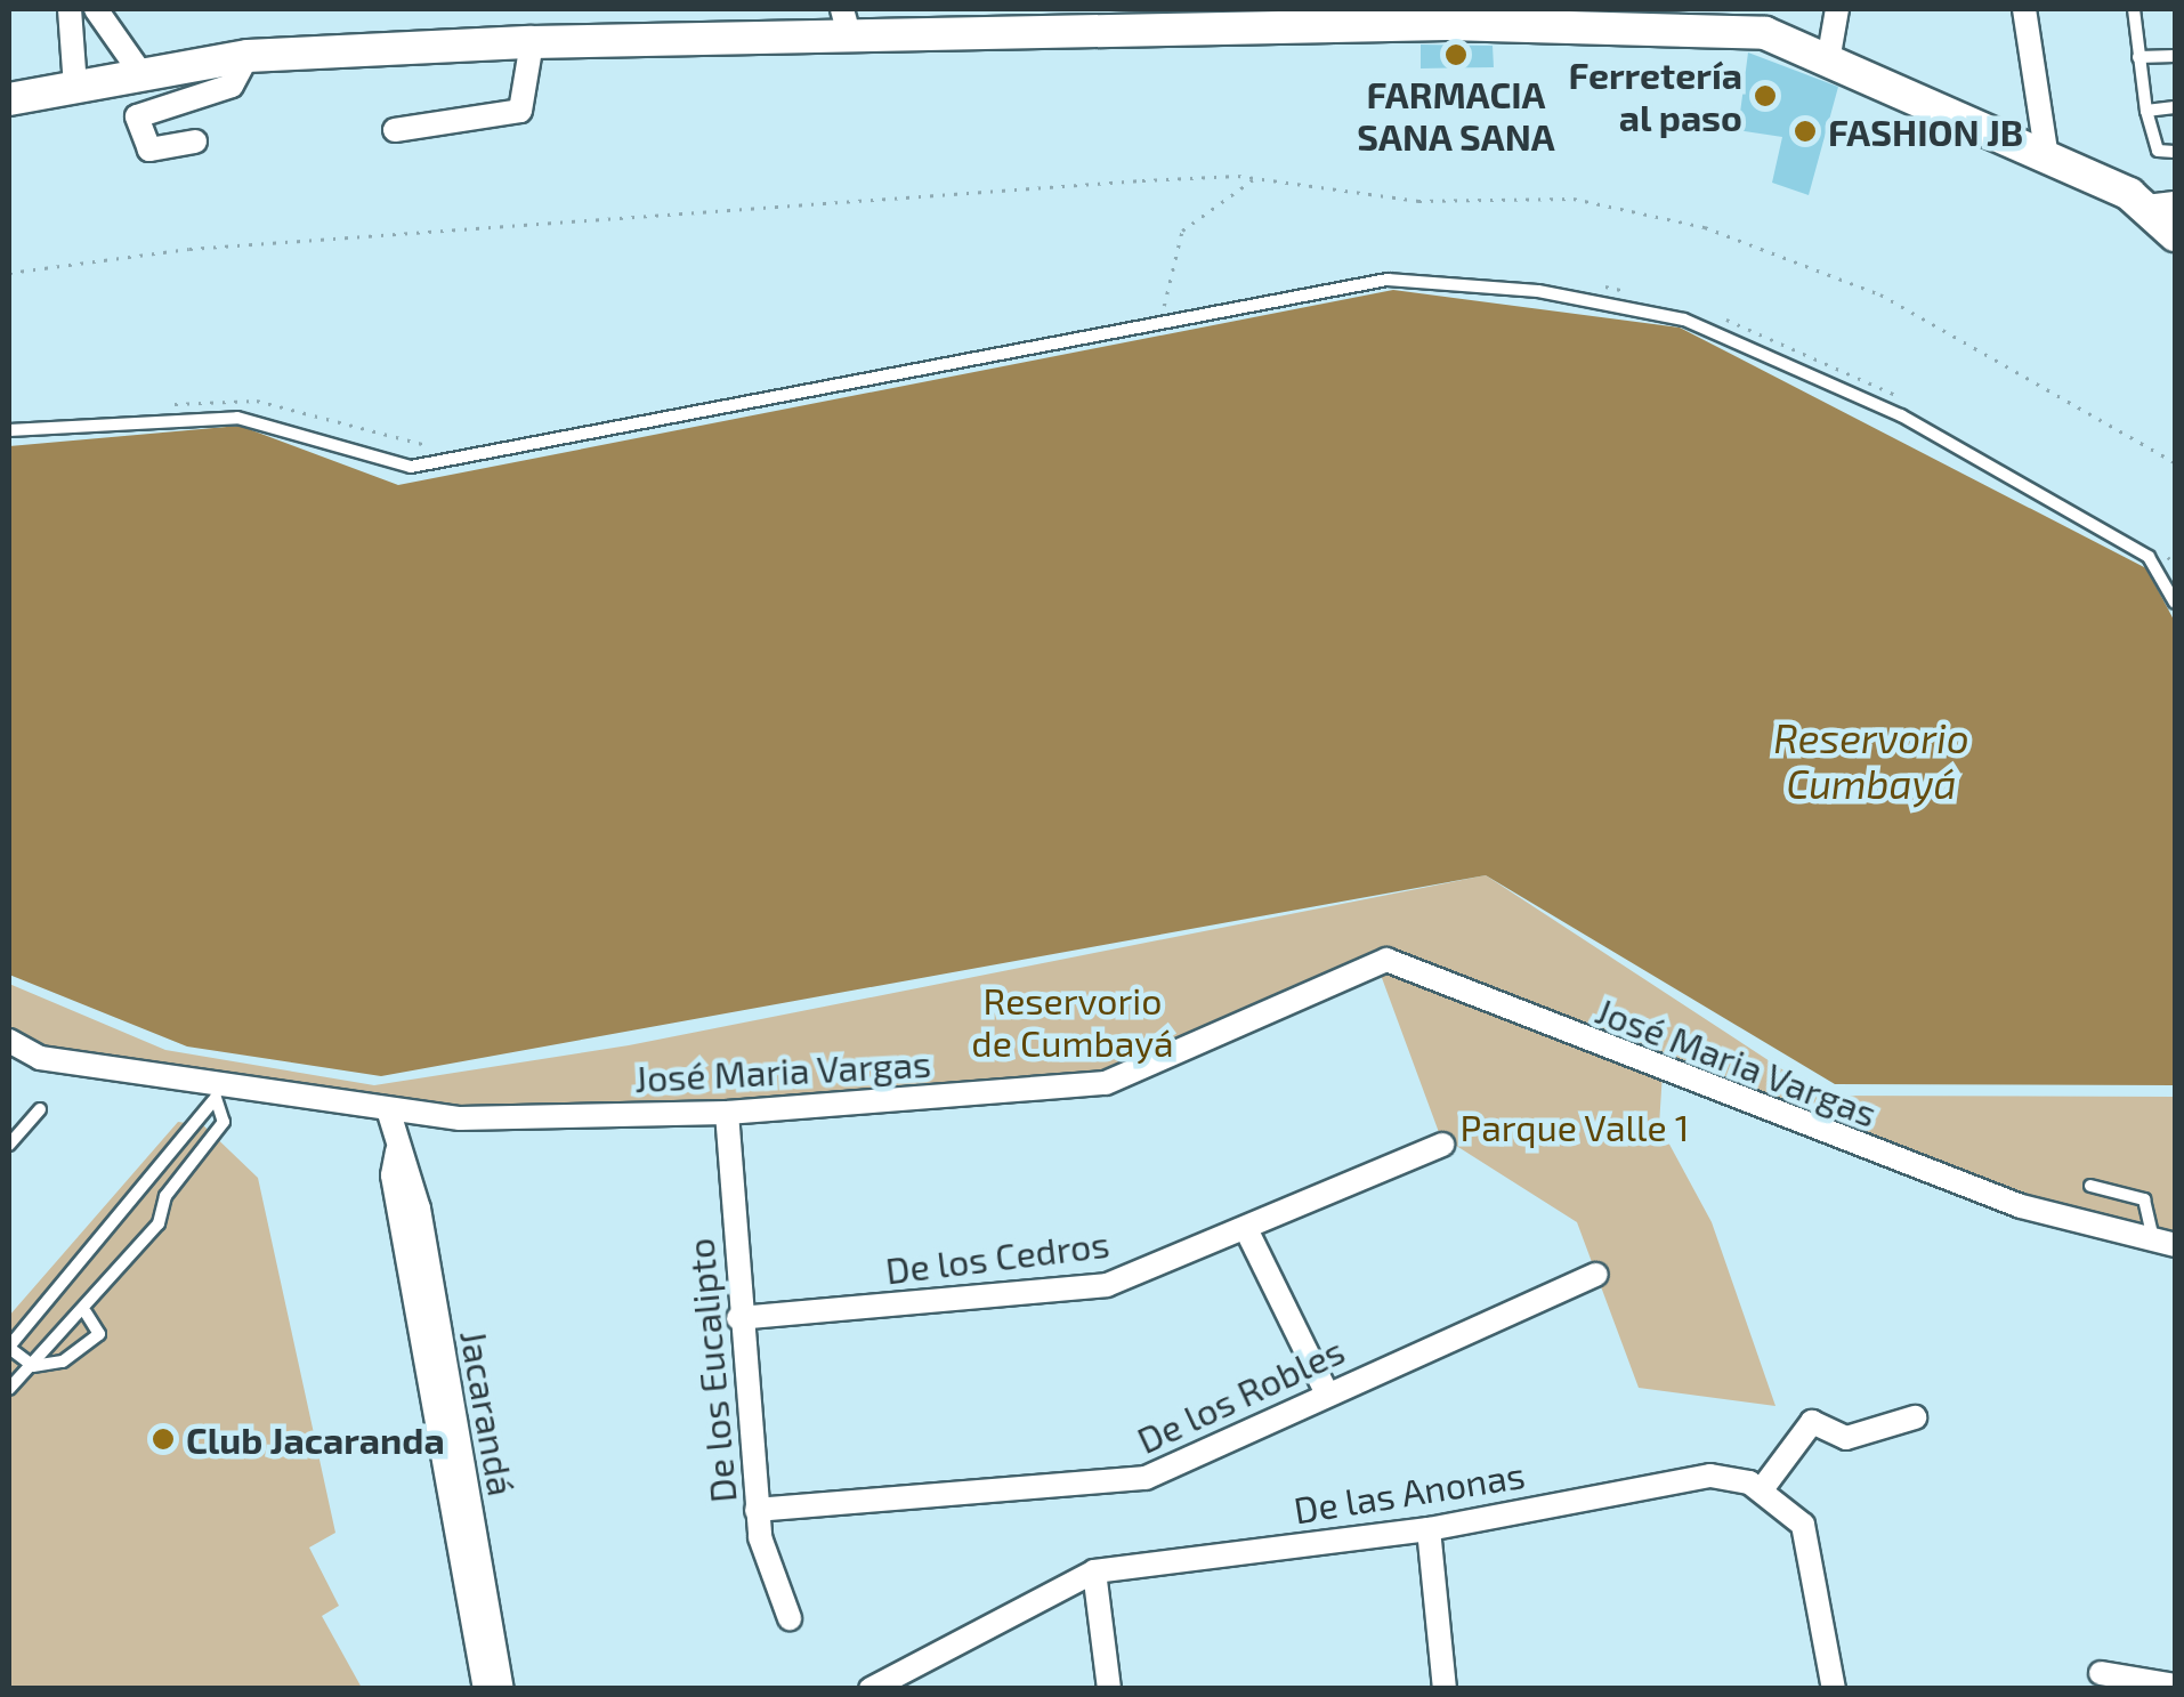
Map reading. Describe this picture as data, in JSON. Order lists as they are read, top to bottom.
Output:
{
  "streets": {
    "street": [
      "José Maria Vargas",
      "De los Cedros",
      "De los Eucalipto",
      "De los Robles",
      "Jacarandá",
      "De las Anonas"
    ]
  },
  "crossings": [
    ["José Maria Vargas", "De los Eucalipto"],
    ["José Maria Vargas", "Jacarandá"],
    ["De los Cedros", "De los Eucalipto"],
    ["De los Eucalipto", "De los Robles"]
  ],
  "water": ["Reservorio Cumbayá"],
  "parks": ["Reservorio de Cumbayá", "Parque Valle 1"],
  "places": [
    "FARMACIA SANA SANA",
    "Ferretería al paso",
    "FASHION JB",
    "Club Jacaranda"
  ]
}
